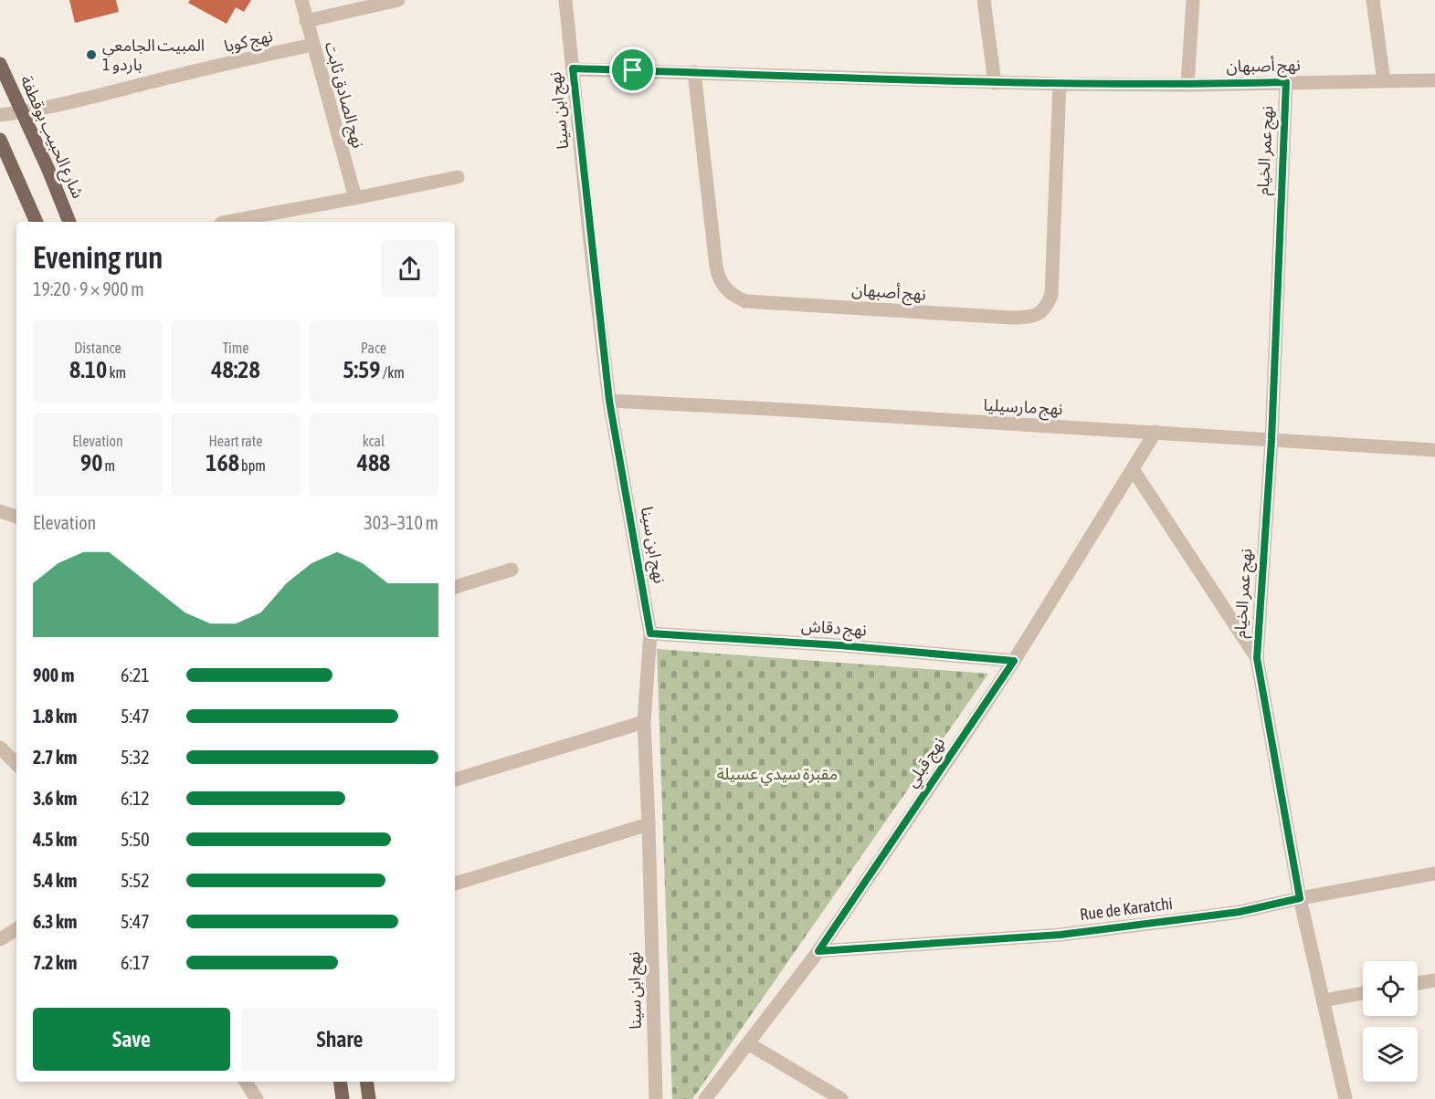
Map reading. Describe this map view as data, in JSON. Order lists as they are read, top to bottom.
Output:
{
  "streets": {
    "main road": ["شارع الحبيب بوقطفة"],
    "street": [
      "نهج كوبا",
      "نهج أصبهان",
      "نهج الصادق ثابت",
      "نهج ابن سينا",
      "نهج عمر الخيام",
      "نهج مارسيليا",
      "نهج دقاش",
      "نهج قبلي",
      "Rue de Karatchi"
    ]
  },
  "crossings": [
    ["نهج كوبا", "نهج الصادق ثابت"],
    ["نهج كوبا", "شارع الحبيب بوقطفة"],
    ["نهج أصبهان", "نهج ابن سينا"],
    ["نهج أصبهان", "نهج عمر الخيام"],
    ["نهج ابن سينا", "نهج مارسيليا"],
    ["نهج ابن سينا", "نهج دقاش"],
    ["نهج عمر الخيام", "نهج مارسيليا"],
    ["نهج عمر الخيام", "Rue de Karatchi"],
    ["نهج مارسيليا", "نهج قبلي"],
    ["نهج دقاش", "نهج قبلي"],
    ["نهج قبلي", "Rue de Karatchi"]
  ],
  "parks": ["مقبرة سيدي عسيلة"],
  "places": ["المبيت الجامعي باردو 1"],
  "page": {
    "heading": ["Evening run", "19:20 · 9 × 900 m"],
    "stats": [
      ["Distance", "8.10 km"],
      ["Time", "48:28"],
      ["Pace", "5:59 /km"],
      ["Elevation", "90 m"],
      ["Heart rate", "168 bpm"],
      ["kcal", "488"]
    ],
    "chart": ["Elevation", "303–310 m"],
    "list": [
      {
        "name": "900 m",
        "note": "6:21"
      },
      {
        "name": "1.8 km",
        "note": "5:47"
      },
      {
        "name": "2.7 km",
        "note": "5:32"
      },
      {
        "name": "3.6 km",
        "note": "6:12"
      },
      {
        "name": "4.5 km",
        "note": "5:50"
      },
      {
        "name": "5.4 km",
        "note": "5:52"
      },
      {
        "name": "6.3 km",
        "note": "5:47"
      },
      {
        "name": "7.2 km",
        "note": "6:17"
      }
    ],
    "buttons": ["Save", "Share"]
  }
}
